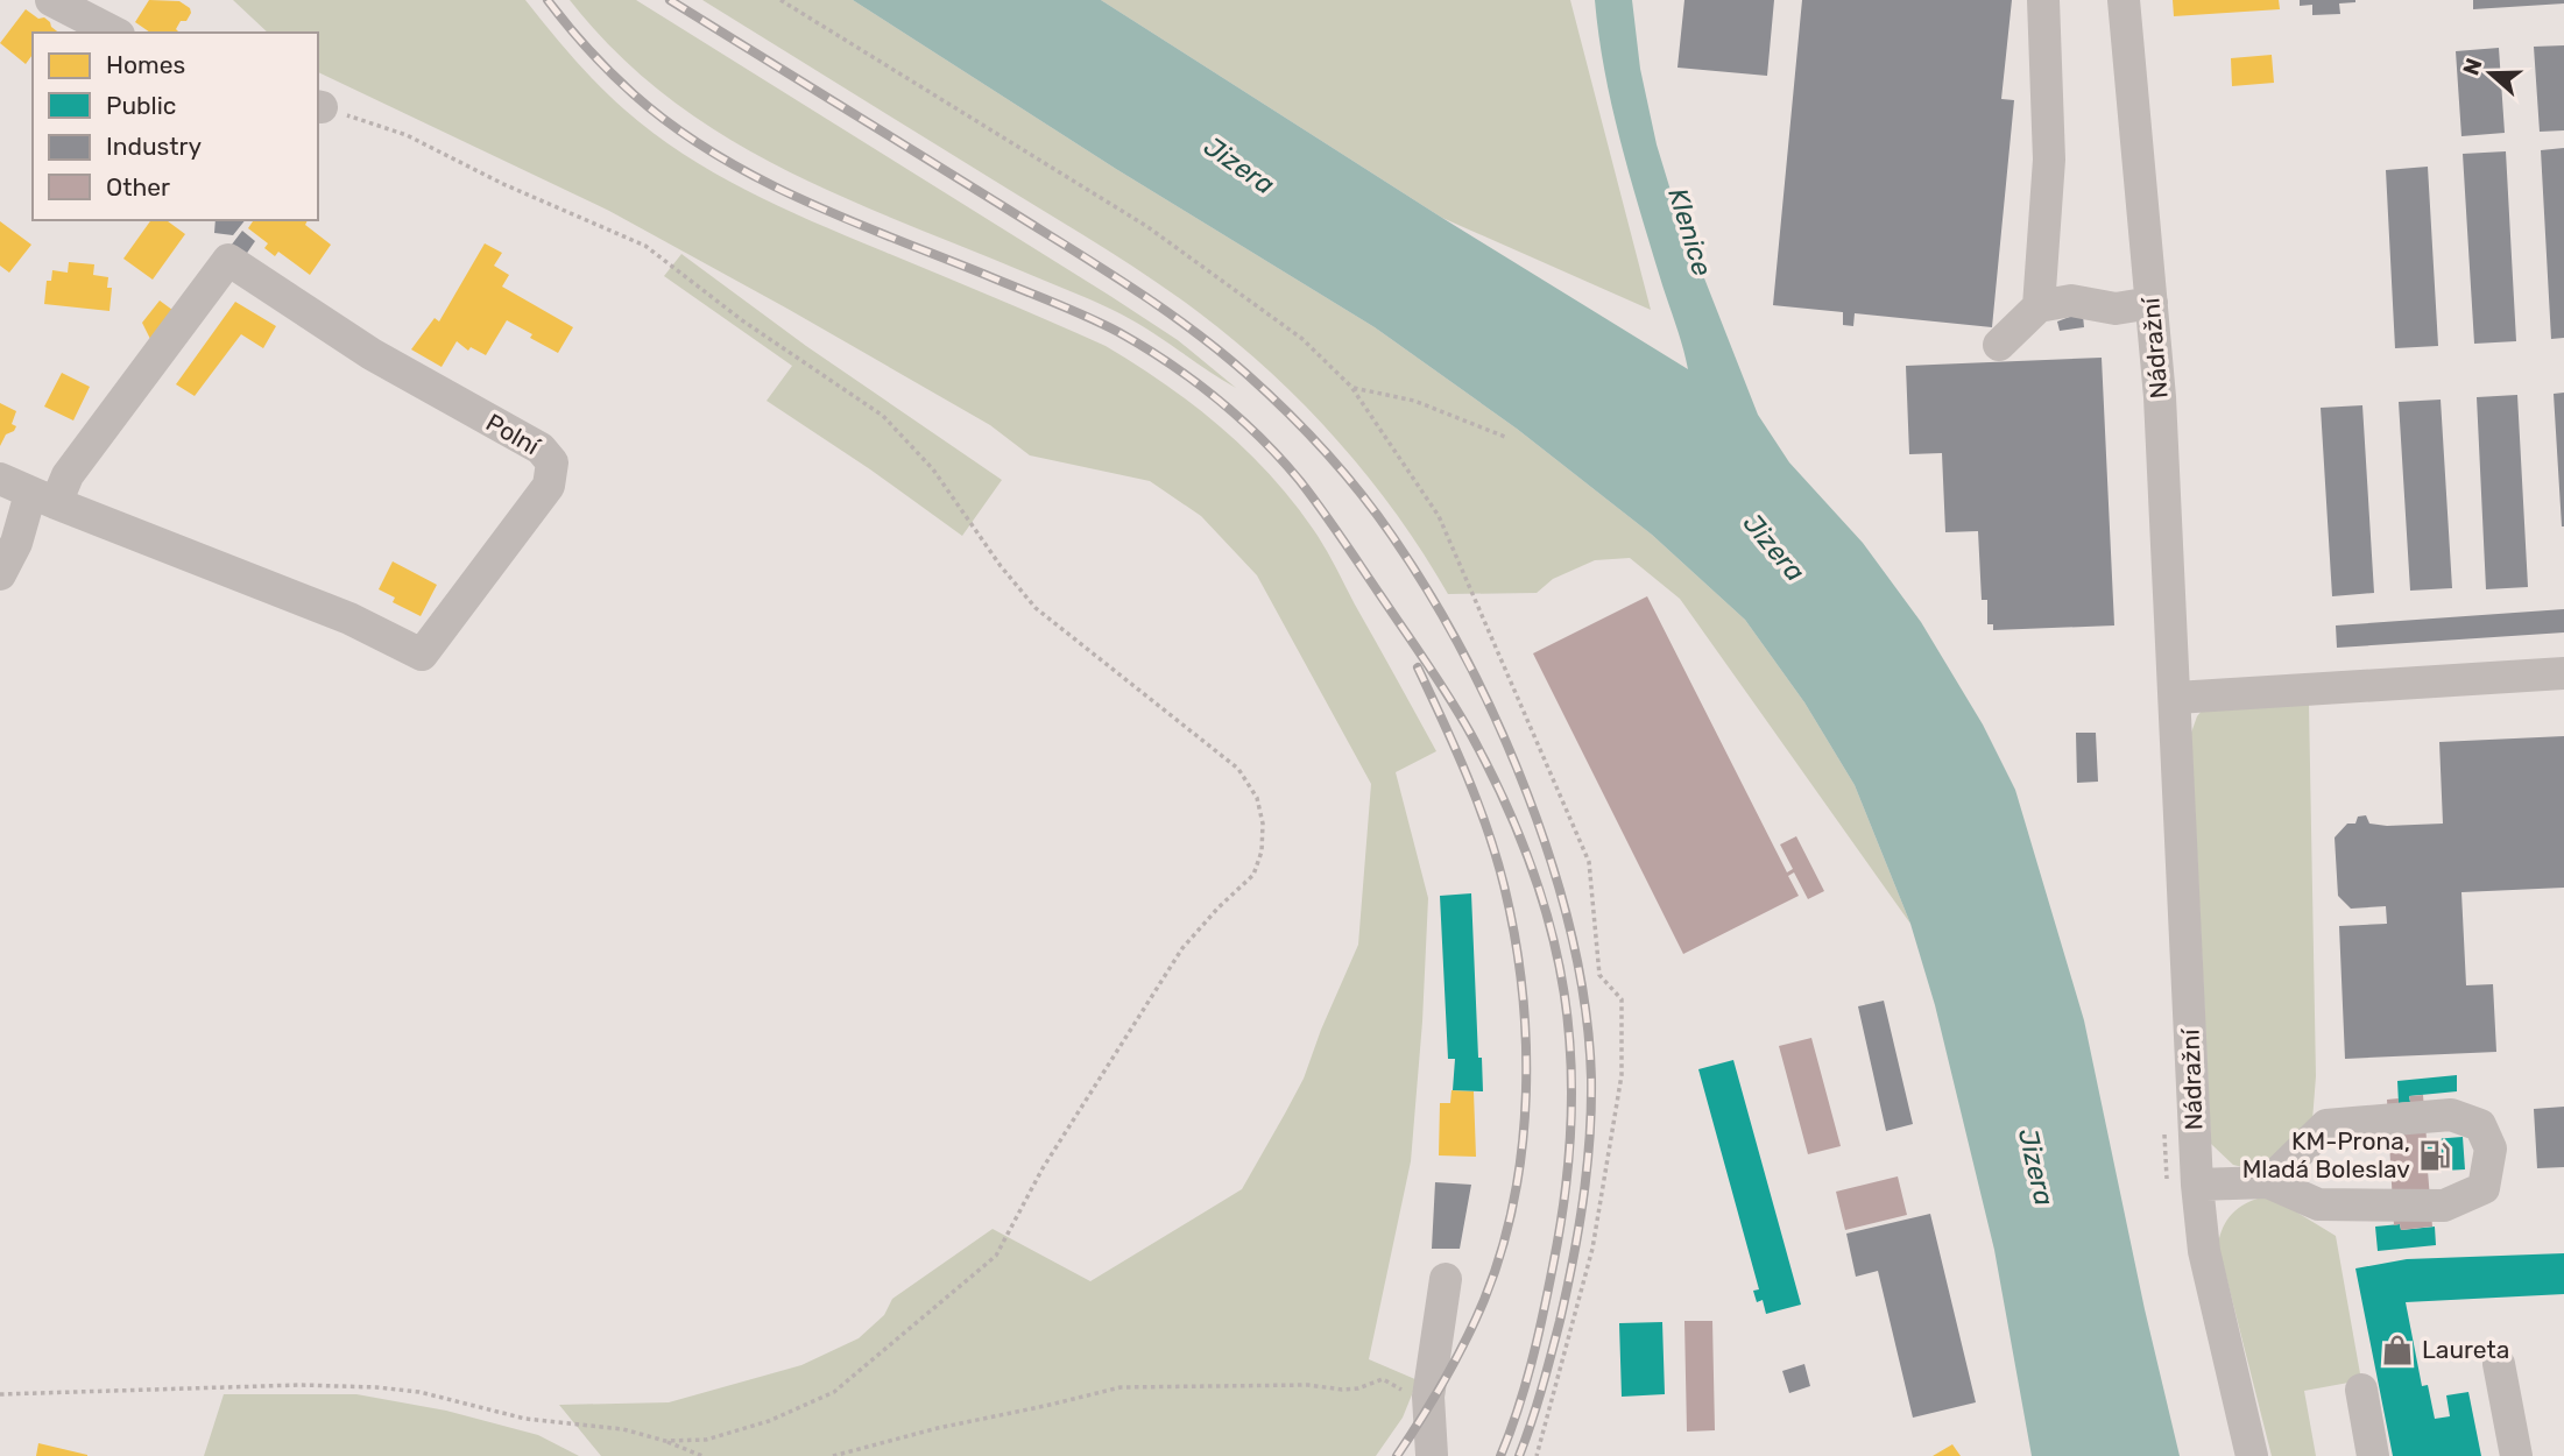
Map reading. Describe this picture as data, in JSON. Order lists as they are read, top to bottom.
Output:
{
  "streets": {
    "street": ["Nádražní", "Polní"]
  },
  "water": ["Jizera", "Klenice"],
  "places": {
    "fuel station": ["KM-Prona, Mladá Boleslav"],
    "shop": ["Laureta"]
  },
  "legend": [
    "Homes",
    "Public",
    "Industry",
    "Other"
  ],
  "north": "left"
}
